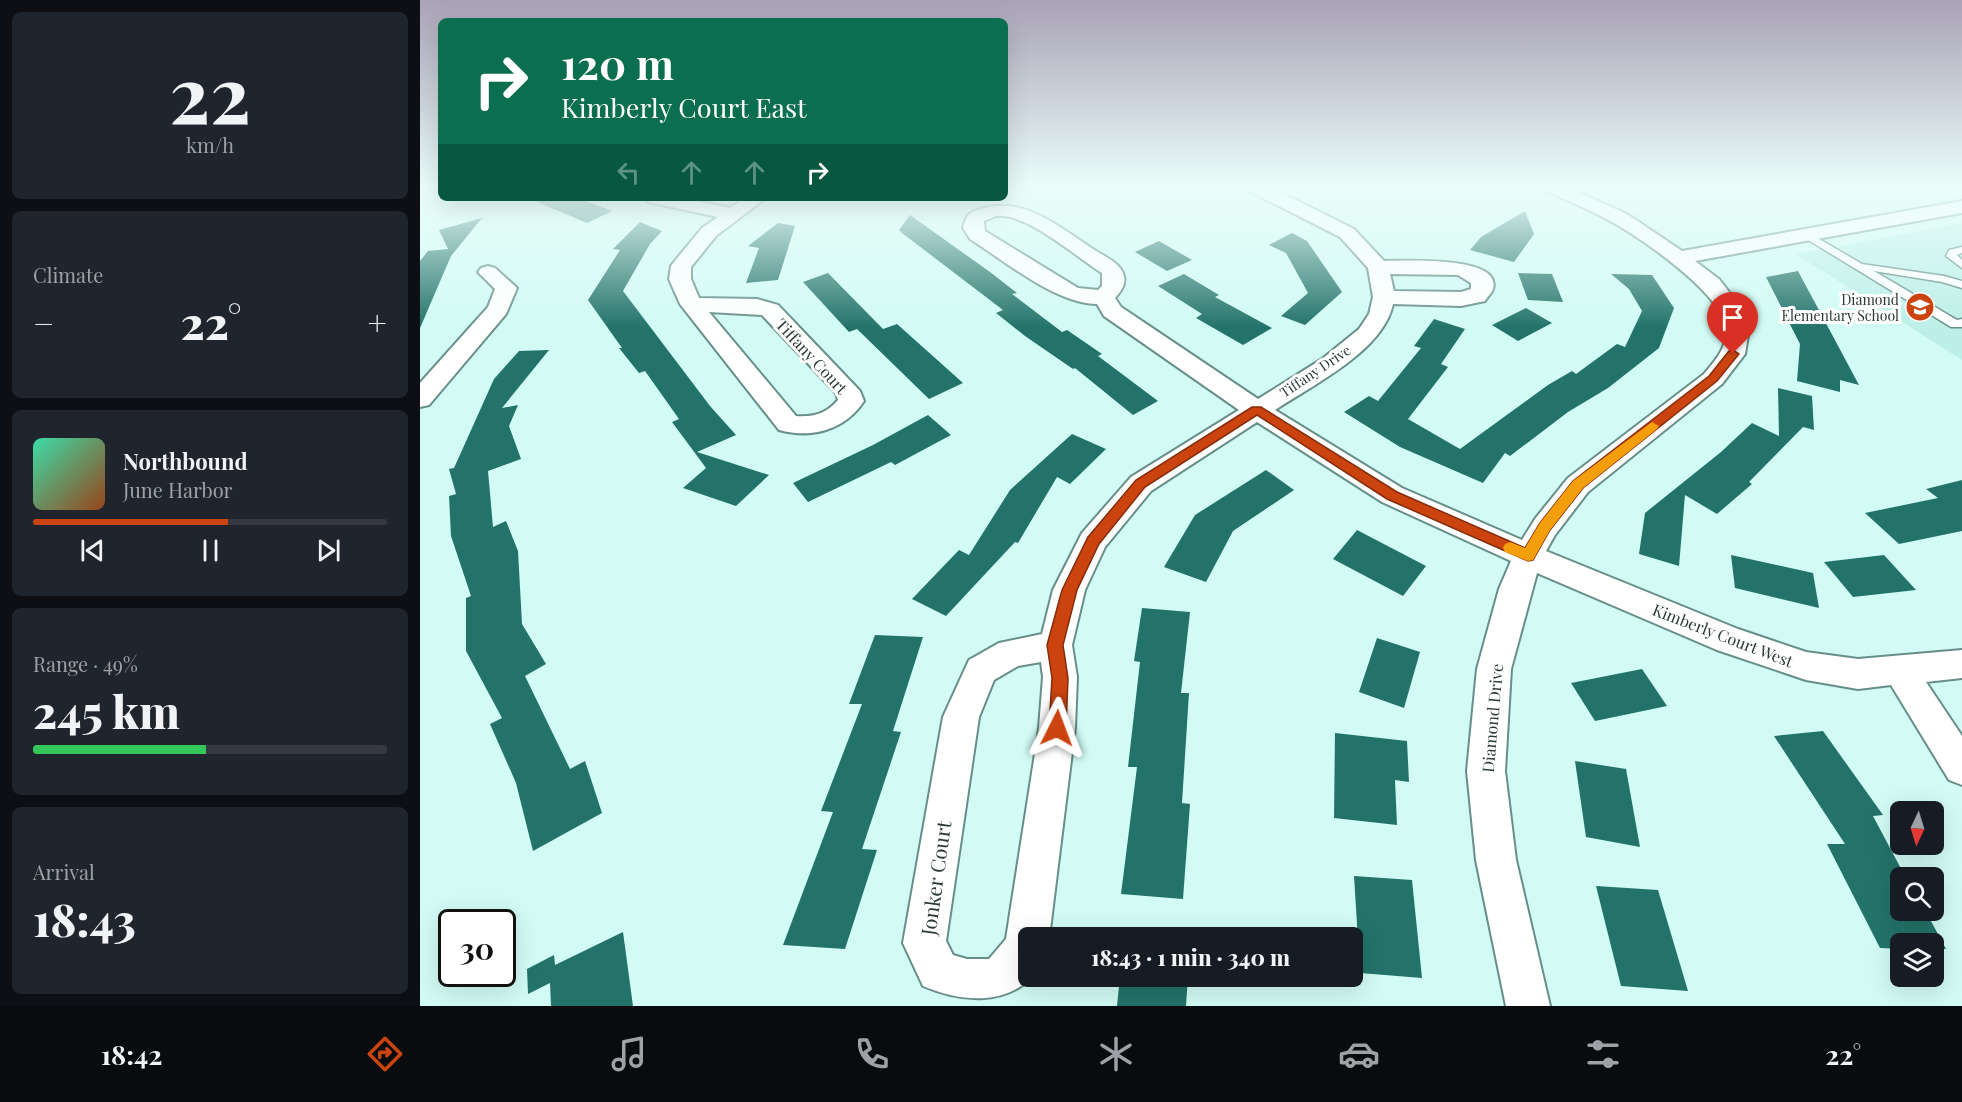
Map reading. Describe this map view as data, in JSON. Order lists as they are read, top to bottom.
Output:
{
  "streets": {
    "street": [
      "Tiffany Court",
      "Tiffany Drive",
      "Kimberly Court West",
      "Diamond Drive",
      "Jonker Court"
    ]
  },
  "crossings": [
    ["Tiffany Drive", "Kimberly Court West"],
    ["Tiffany Drive", "Jonker Court"],
    ["Kimberly Court West", "Diamond Drive"],
    ["Kimberly Court West", "Jonker Court"]
  ],
  "places": {
    "school or university": ["Diamond Elementary School"]
  },
  "north": "bottom",
  "page": {
    "tile": [
      ["22", "km/h"],
      "Climate",
      ["Range · 49%", "245 km"],
      ["Arrival", "18:43"]
    ],
    "turn": ["120 m", "Kimberly Court East"],
    "heat": ["−", "22°", "+"],
    "song": ["Northbound", "June Harbor"],
    "limit": "30",
    "trip": "18:43 · 1 min · 340 m",
    "tabs": ["18:42", "22°"]
  }
}
